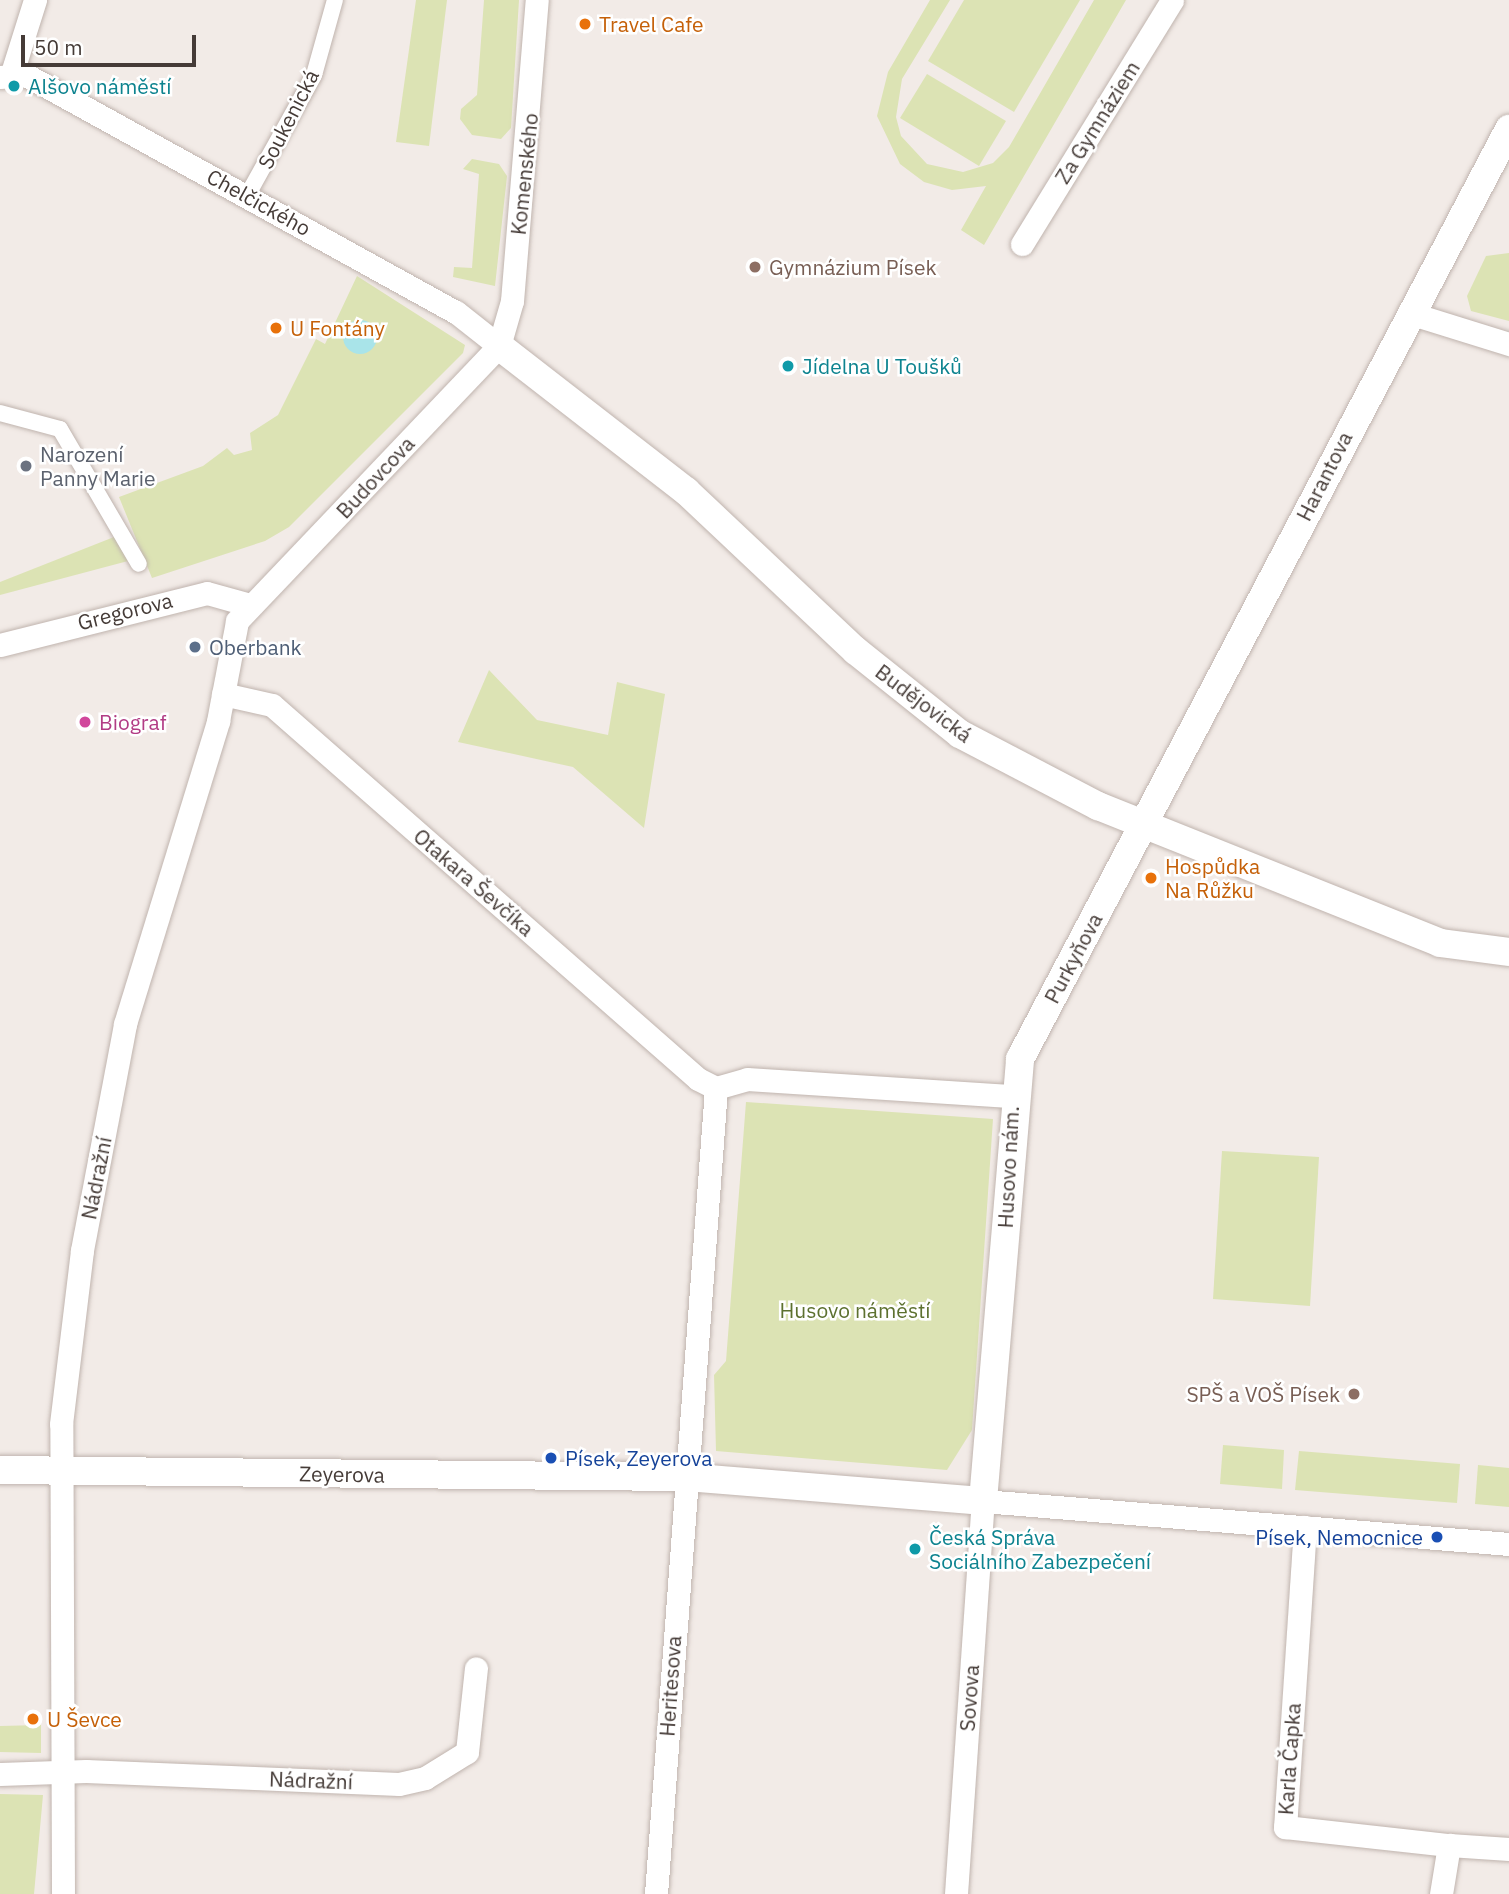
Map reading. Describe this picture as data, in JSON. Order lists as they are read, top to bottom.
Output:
{
  "streets": {
    "street": [
      "Soukenická",
      "Za Gymnáziem",
      "Komenského",
      "Chelčického",
      "Harantova",
      "Budovcova",
      "Gregorova",
      "Budějovická",
      "Otakara Ševčíka",
      "Purkyňova",
      "Husovo nám.",
      "Nádražní",
      "Zeyerova",
      "Heritesova",
      "Sovova",
      "Karla Čapka"
    ]
  },
  "crossings": [
    ["Soukenická", "Chelčického"],
    ["Komenského", "Chelčického"],
    ["Komenského", "Budovcova"],
    ["Komenského", "Budějovická"],
    ["Chelčického", "Budovcova"],
    ["Chelčického", "Budějovická"],
    ["Harantova", "Budějovická"],
    ["Harantova", "Purkyňova"],
    ["Budovcova", "Gregorova"],
    ["Budovcova", "Budějovická"],
    ["Budovcova", "Nádražní"],
    ["Gregorova", "Nádražní"],
    ["Budějovická", "Purkyňova"],
    ["Otakara Ševčíka", "Husovo nám."],
    ["Otakara Ševčíka", "Nádražní"],
    ["Purkyňova", "Husovo nám."],
    ["Husovo nám.", "Sovova"],
    ["Nádražní", "Zeyerova"],
    ["Zeyerova", "Heritesova"]
  ],
  "parks": ["Husovo náměstí"],
  "places": [
    "Travel Cafe",
    "Alšovo náměstí",
    "Gymnázium Písek",
    "U Fontány",
    "Jídelna U Toušků",
    "Narození Panny Marie",
    "Oberbank",
    "Biograf",
    "Hospůdka Na Růžku",
    "SPŠ a VOŠ Písek",
    "Písek, Zeyerova",
    "Písek, Nemocnice",
    "Česká Správa Sociálního Zabezpečení",
    "U Ševce"
  ],
  "scale_bar": "50 m"
}
